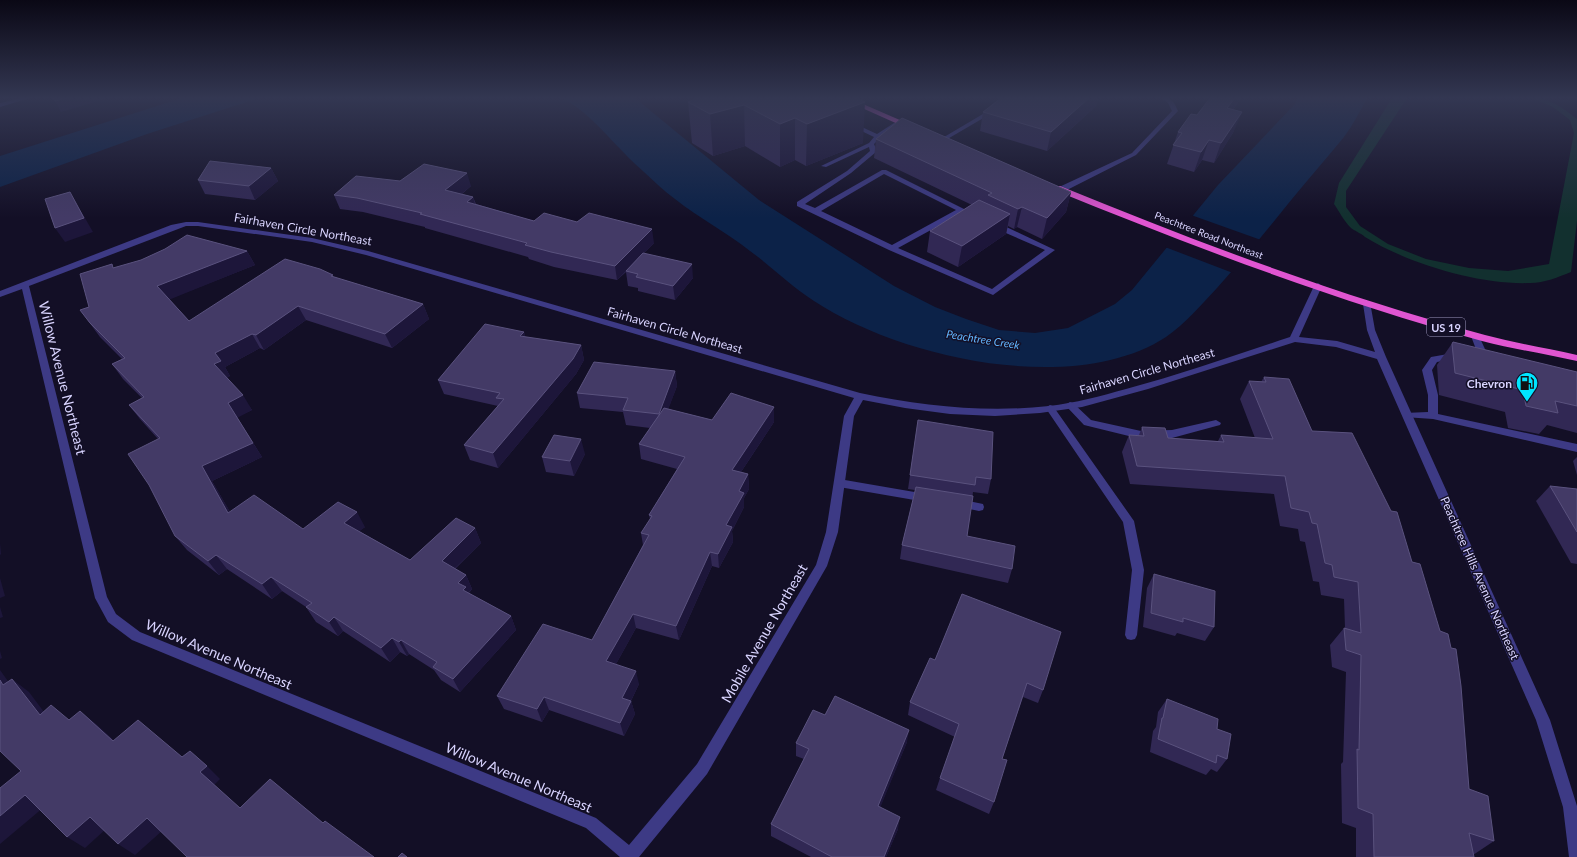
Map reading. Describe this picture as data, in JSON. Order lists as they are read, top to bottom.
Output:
{
  "streets": {
    "highway": ["Peachtree Road Northeast", "US 19"],
    "street": [
      "Fairhaven Circle Northeast",
      "Willow Avenue Northeast",
      "Peachtree Hills Avenue Northeast",
      "Mobile Avenue Northeast"
    ]
  },
  "crossings": [
    ["Fairhaven Circle Northeast", "Willow Avenue Northeast"],
    ["Fairhaven Circle Northeast", "Mobile Avenue Northeast"],
    ["Peachtree Road Northeast", "Peachtree Hills Avenue Northeast"],
    ["Willow Avenue Northeast", "Mobile Avenue Northeast"]
  ],
  "water": ["Peachtree Creek"],
  "places": {
    "fuel station": ["Chevron"]
  }
}
